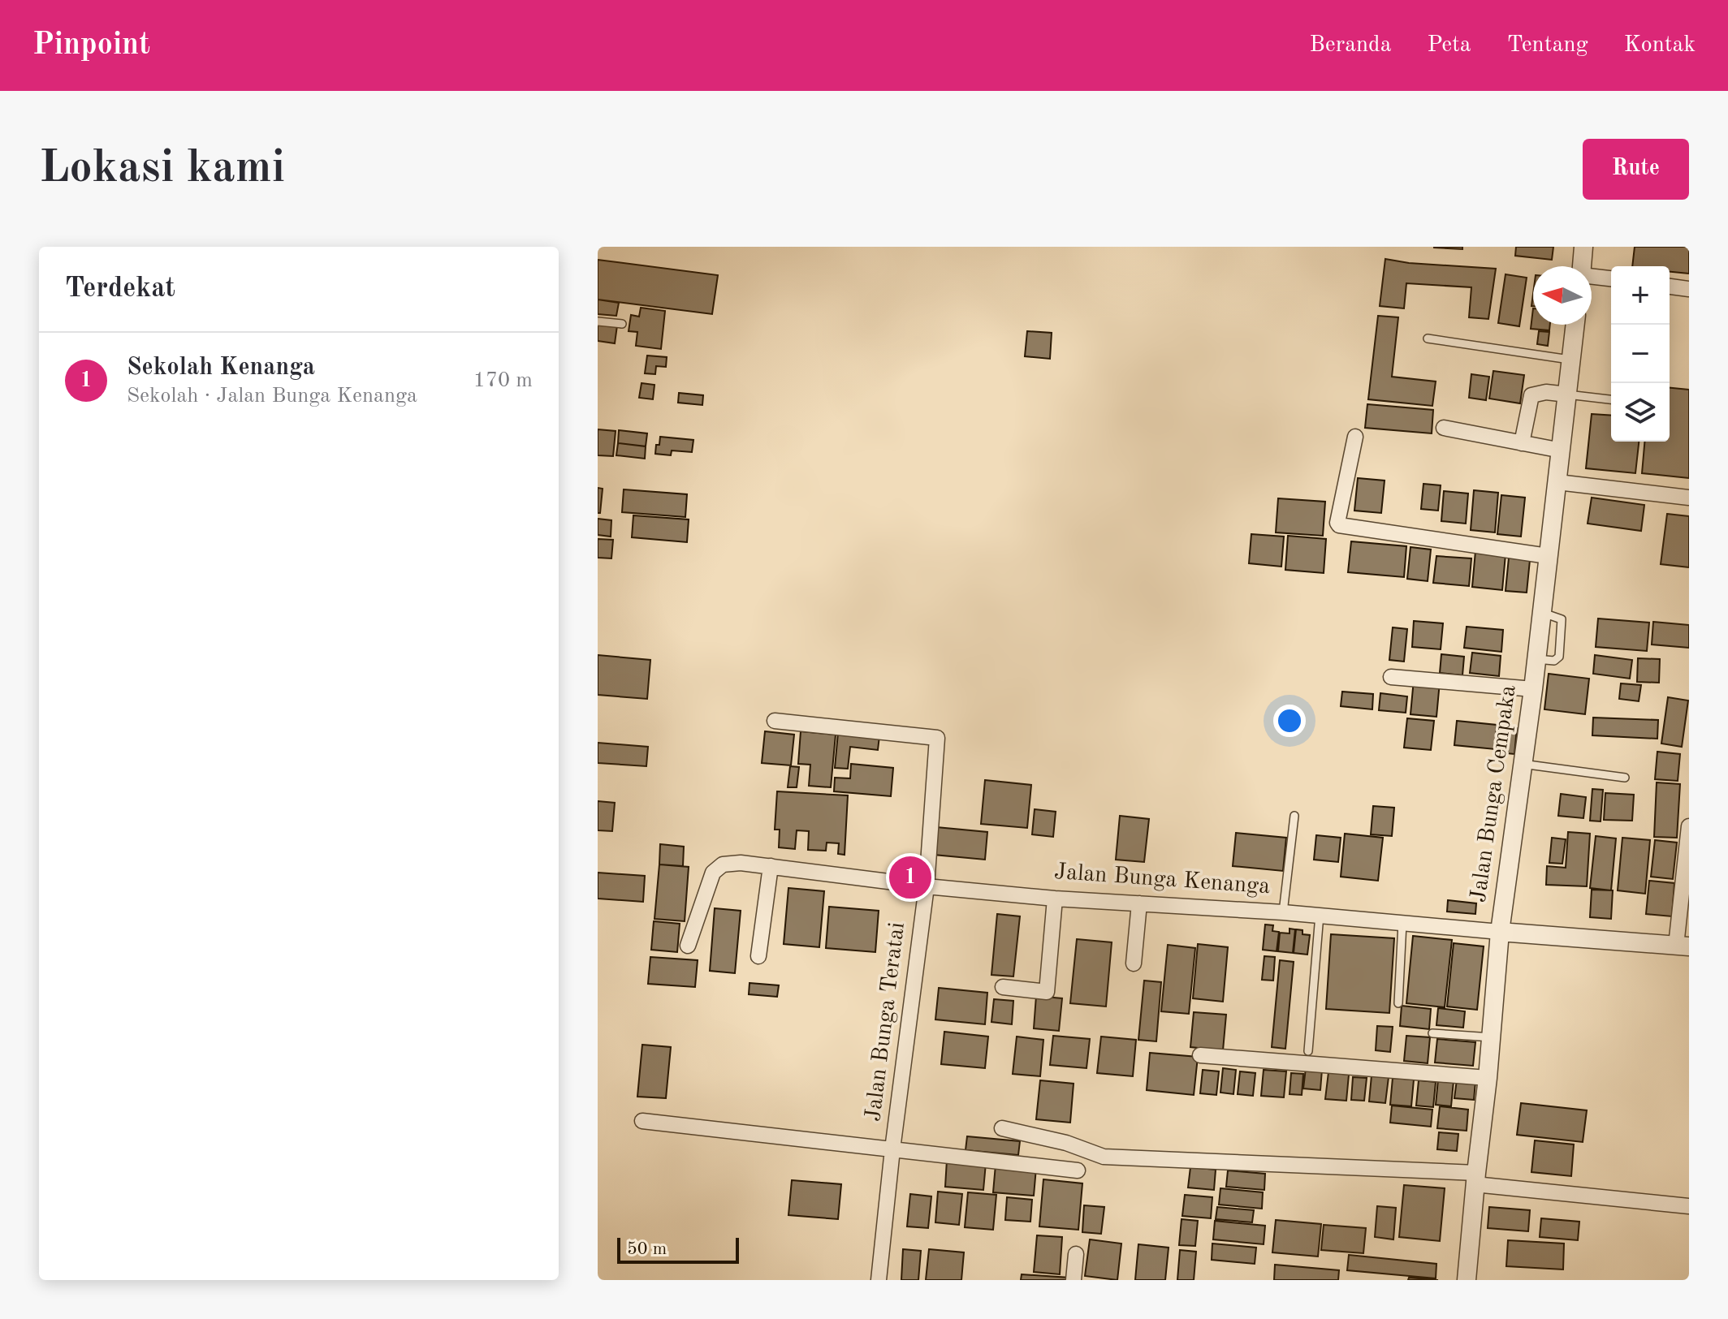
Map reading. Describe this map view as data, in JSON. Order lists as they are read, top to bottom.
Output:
{
  "streets": {
    "street": ["Jalan Bunga Cempaka", "Jalan Bunga Kenanga", "Jalan Bunga Teratai"]
  },
  "crossings": [
    ["Jalan Bunga Cempaka", "Jalan Bunga Kenanga"],
    ["Jalan Bunga Kenanga", "Jalan Bunga Teratai"]
  ],
  "scale_bar": "50 m",
  "north": "left",
  "page": {
    "header": "Pinpoint",
    "nav": [
      "Beranda",
      "Peta",
      "Tentang",
      "Kontak"
    ],
    "buttons": "Rute",
    "title": "Lokasi kami",
    "heading": "Terdekat",
    "map_buttons": ["+", "−"],
    "list": [
      {
        "mark": "1",
        "name": "Sekolah Kenanga",
        "note": "Sekolah · Jalan Bunga Kenanga",
        "value": "170 m"
      }
    ],
    "pins": "1",
    "scale": "50 m"
  }
}
